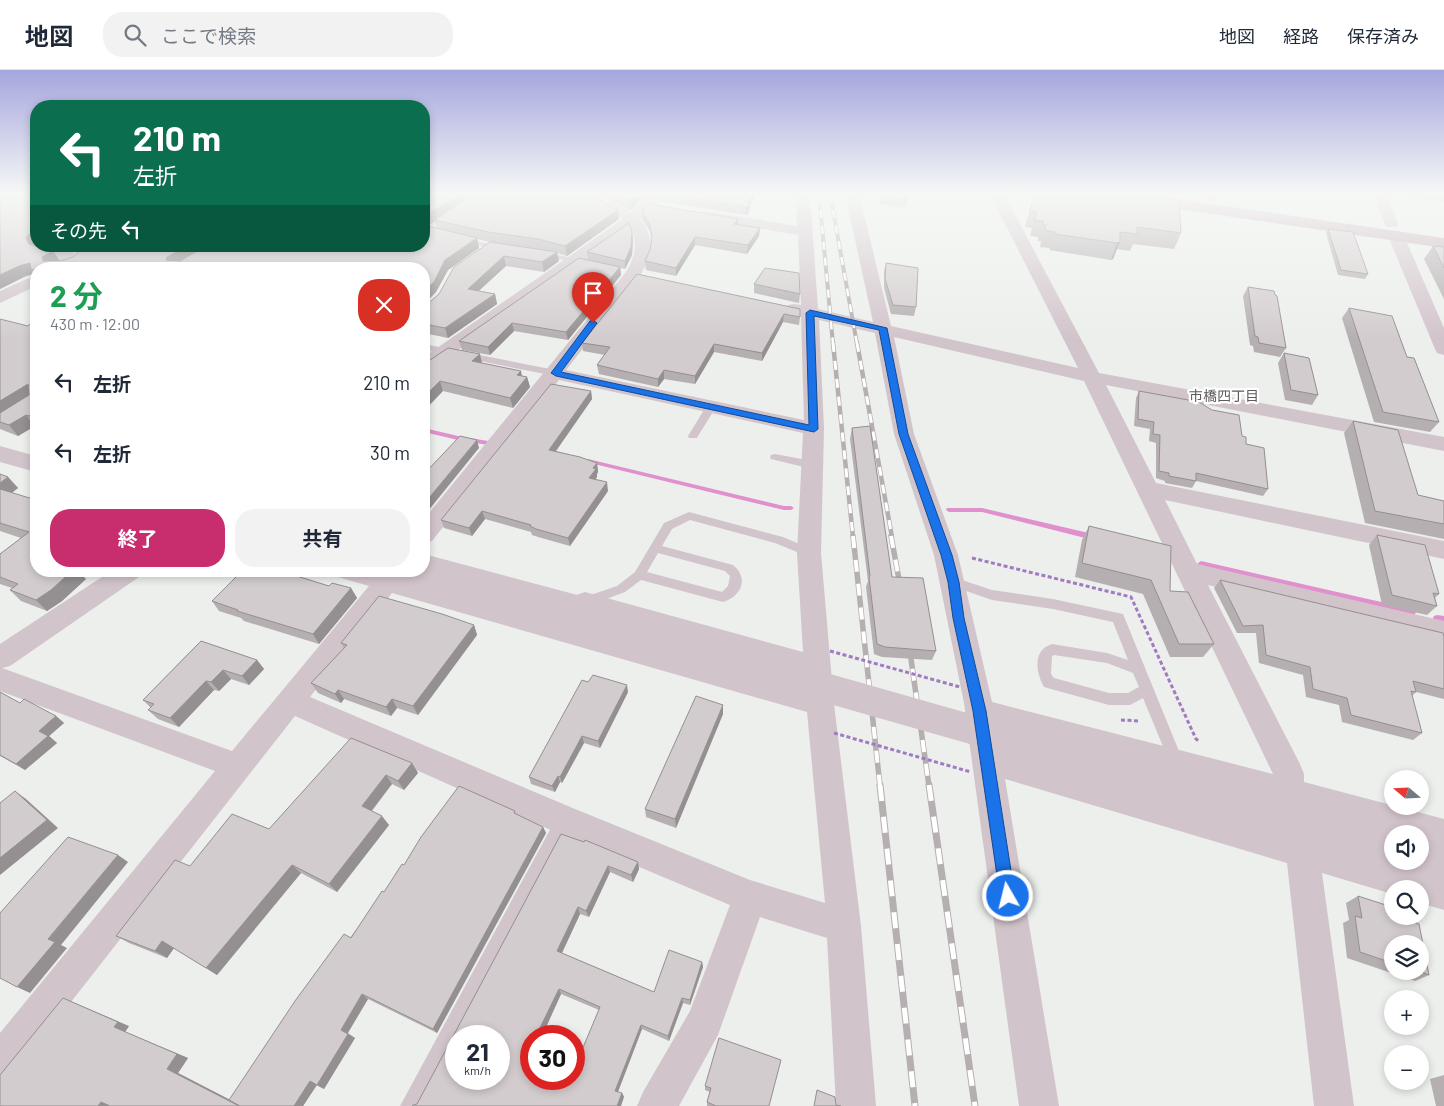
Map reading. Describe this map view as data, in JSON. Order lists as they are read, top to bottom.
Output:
{
  "districts": ["市橋四丁目"],
  "north": "left",
  "page": {
    "header": "地図",
    "search": "ここで検索",
    "nav": ["地図", "経路", "保存済み"],
    "turn": ["210 m", "左折"],
    "then": "その先",
    "heading": ["2 分", "430 m · 12:00"],
    "list": [
      {
        "name": "左折",
        "value": "210 m"
      },
      {
        "name": "左折",
        "value": "30 m"
      }
    ],
    "buttons": ["終了", "共有"],
    "map_buttons": ["+", "−"],
    "speed": "21 km/h",
    "limit": "30"
  }
}
